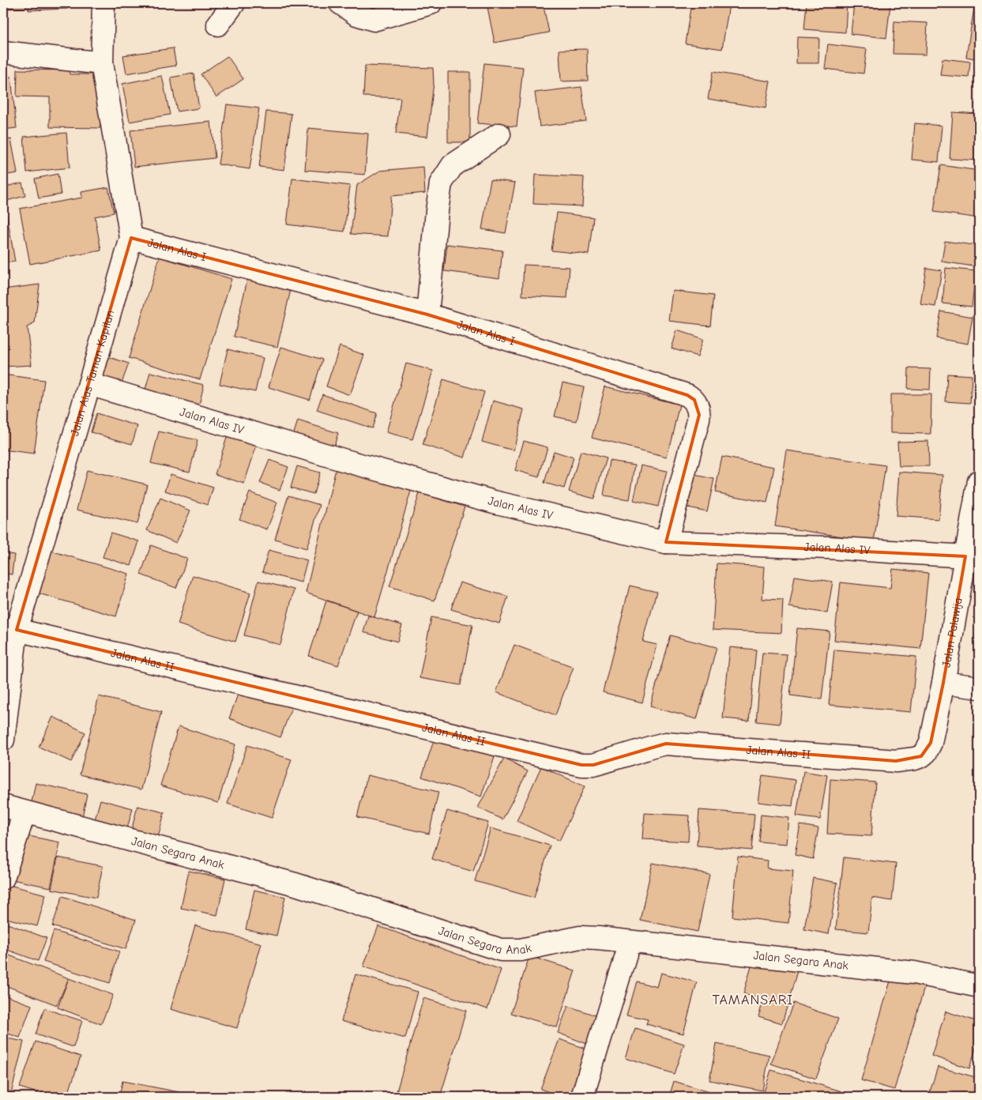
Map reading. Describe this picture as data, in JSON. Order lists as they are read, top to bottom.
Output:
{
  "streets": {
    "street": [
      "Jalan Alas I",
      "Jalan Alas Taman Kapitan",
      "Jalan Alas IV",
      "Jalan Palawija",
      "Jalan Alas II",
      "Jalan Segara Anak"
    ]
  },
  "crossings": [
    ["Jalan Alas I", "Jalan Alas Taman Kapitan"],
    ["Jalan Alas I", "Jalan Alas IV"],
    ["Jalan Alas Taman Kapitan", "Jalan Alas IV"],
    ["Jalan Alas Taman Kapitan", "Jalan Alas II"],
    ["Jalan Alas IV", "Jalan Palawija"],
    ["Jalan Palawija", "Jalan Alas II"]
  ],
  "districts": ["TAMANSARI"]
}
